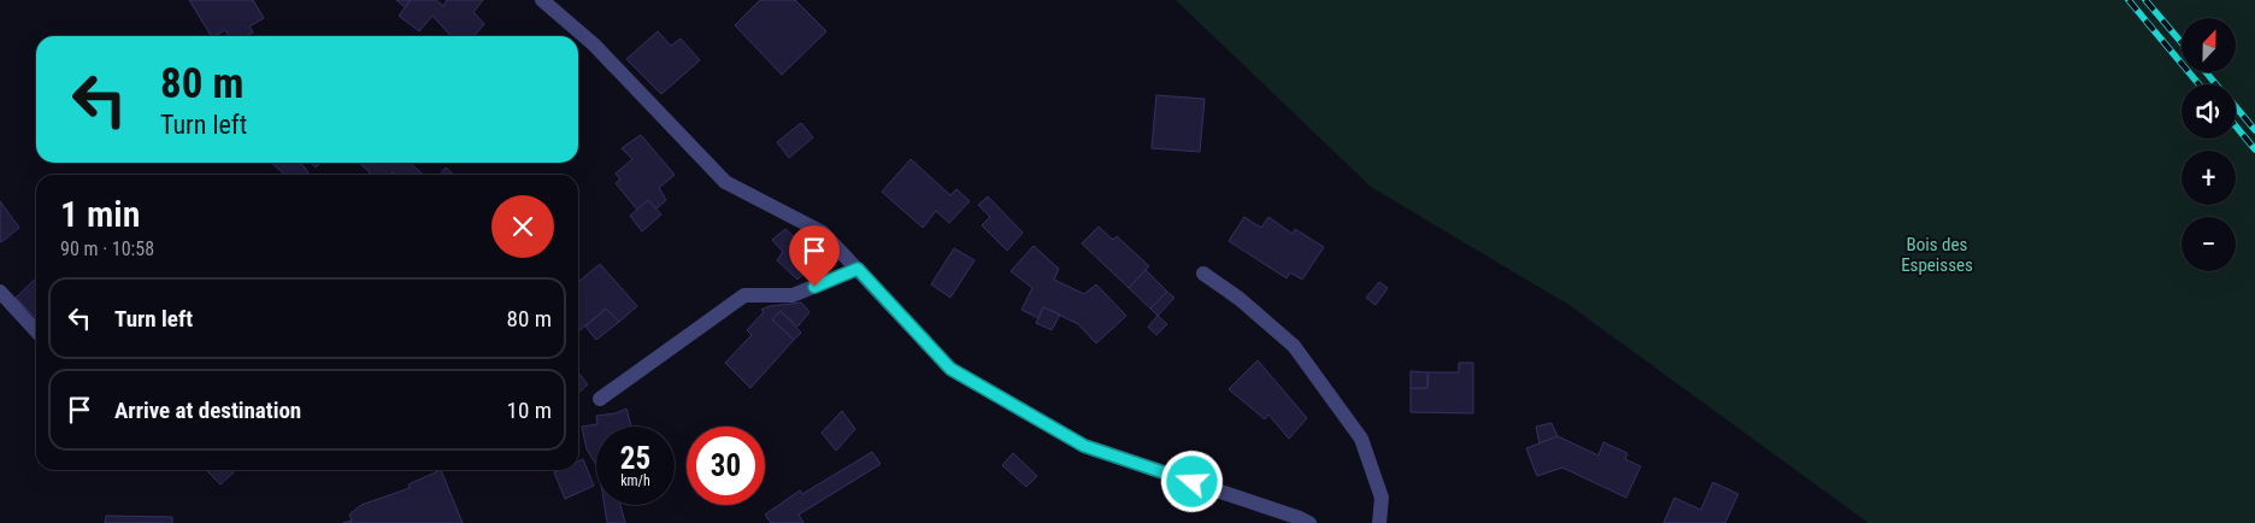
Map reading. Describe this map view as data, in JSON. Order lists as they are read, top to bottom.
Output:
{
  "parks": ["Bois des Espeisses"],
  "north": "top",
  "page": {
    "map_buttons": ["+", "−"],
    "turn": ["80 m", "Turn left"],
    "heading": ["1 min", "90 m · 10:58"],
    "list": [
      {
        "name": "Turn left",
        "value": "80 m"
      },
      {
        "name": "Arrive at destination",
        "value": "10 m"
      }
    ],
    "speed": "25 km/h",
    "limit": "30"
  }
}
